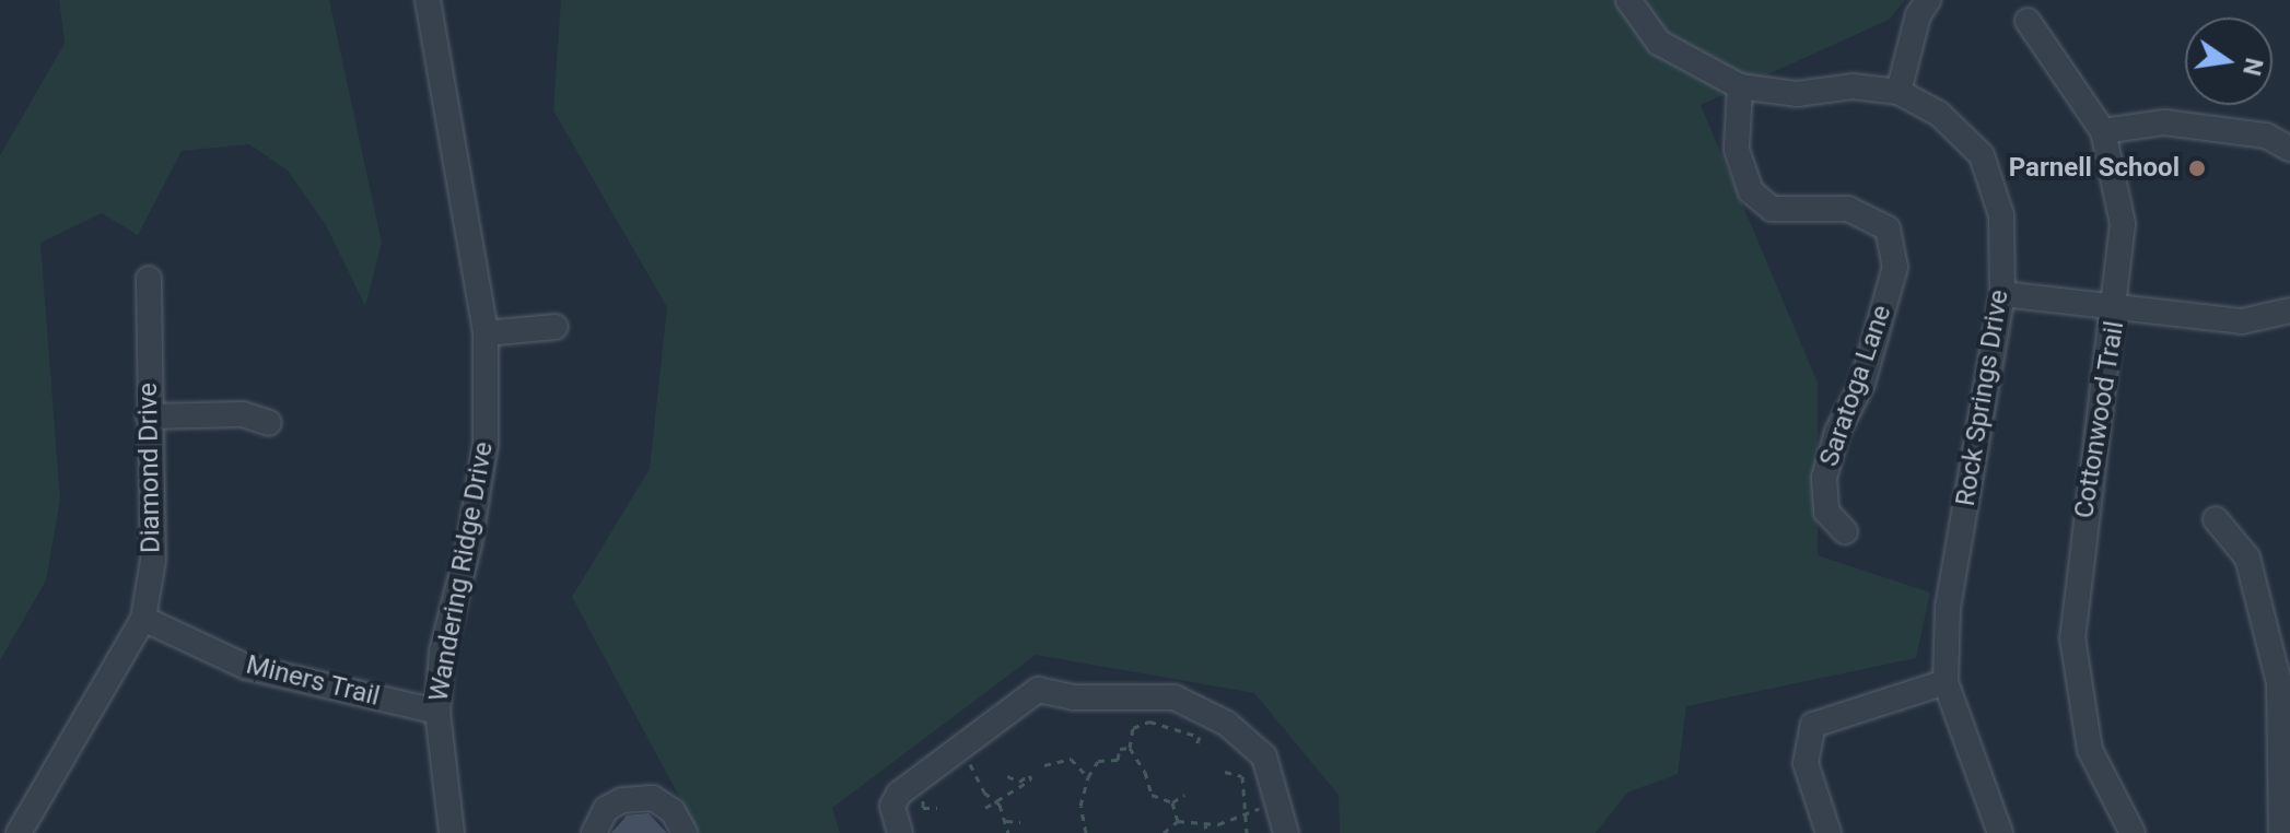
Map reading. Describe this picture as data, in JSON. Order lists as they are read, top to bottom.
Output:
{
  "streets": {
    "street": [
      "Saratoga Lane",
      "Rock Springs Drive",
      "Cottonwood Trail",
      "Diamond Drive",
      "Wandering Ridge Drive",
      "Miners Trail"
    ]
  },
  "crossings": [
    ["Saratoga Lane", "Rock Springs Drive"],
    ["Diamond Drive", "Miners Trail"],
    ["Wandering Ridge Drive", "Miners Trail"]
  ],
  "places": ["Parnell School"],
  "north": "right"
}
